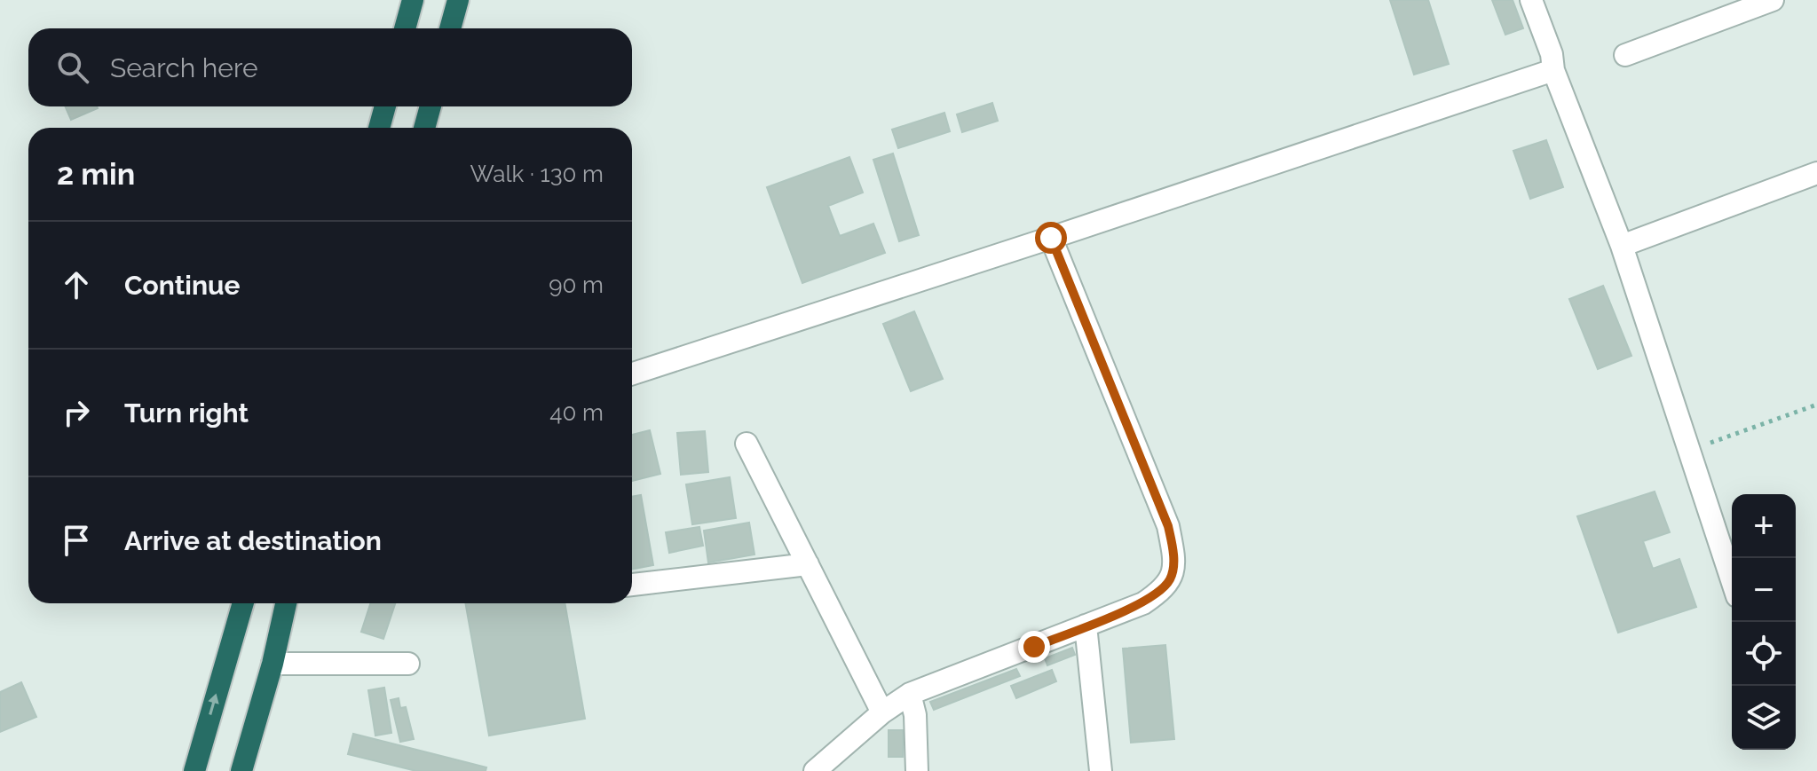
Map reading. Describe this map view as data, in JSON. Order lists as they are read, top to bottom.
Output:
{
  "page": {
    "search": "Search here",
    "heading": ["2 min", "Walk · 130 m"],
    "list": [
      ["Continue", "90 m"],
      ["Turn right", "40 m"],
      "Arrive at destination"
    ],
    "map_buttons": ["+", "−"]
  }
}
